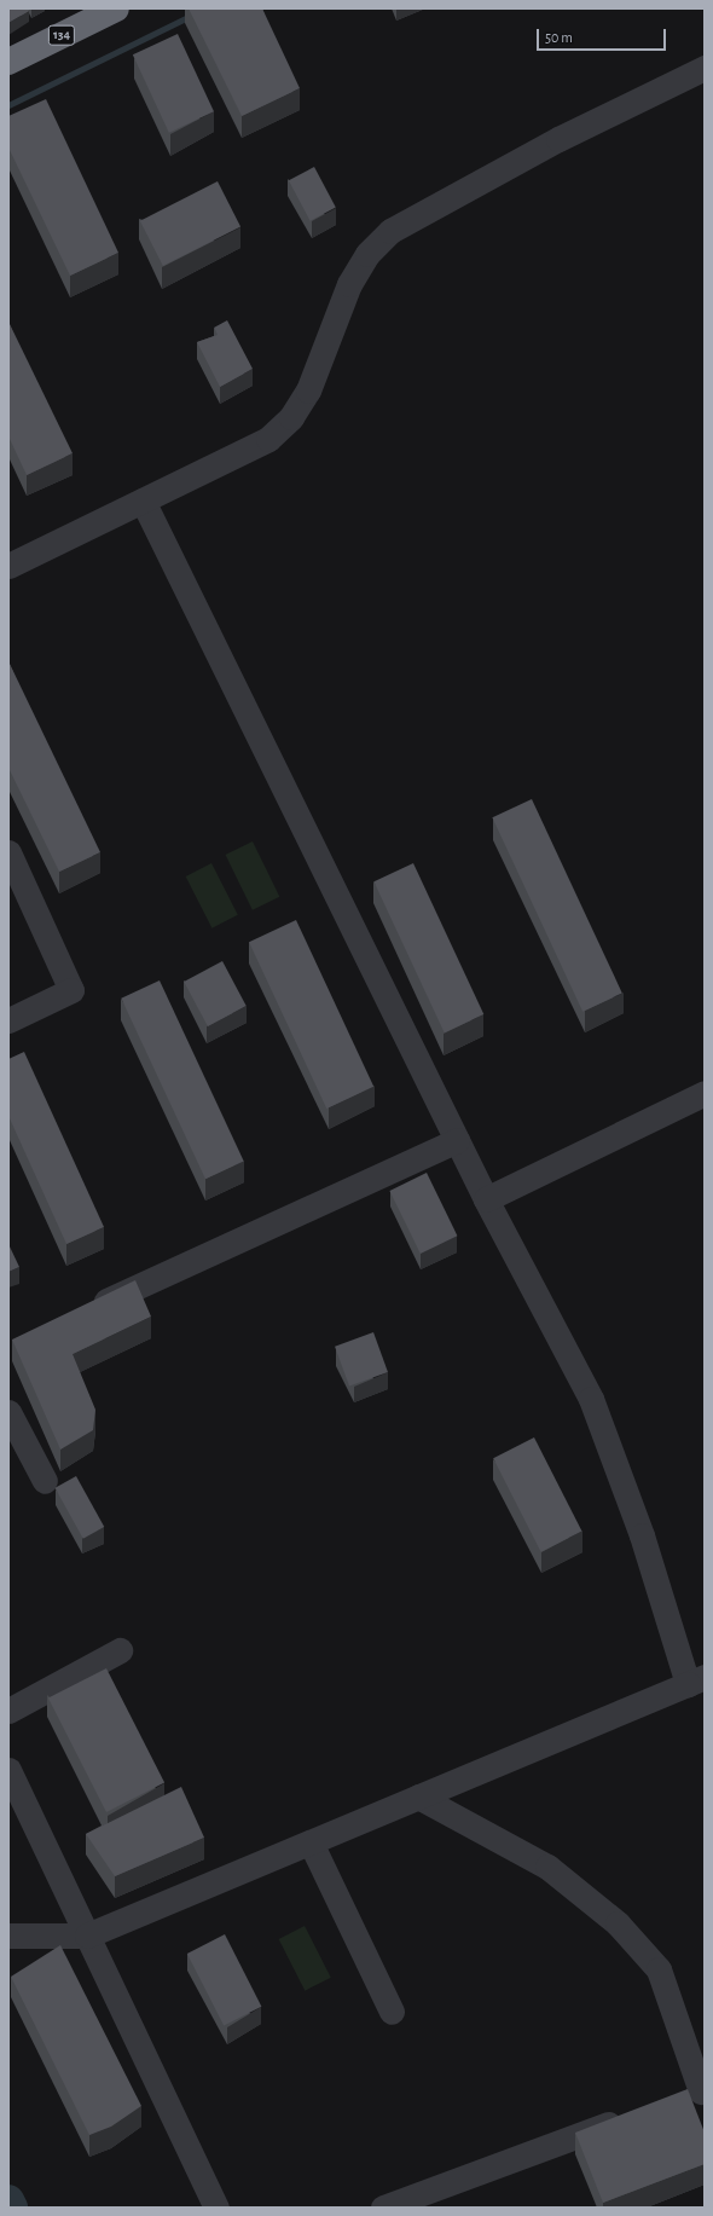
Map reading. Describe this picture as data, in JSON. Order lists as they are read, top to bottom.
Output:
{
  "streets": {
    "highway": ["134"]
  },
  "scale_bar": "50 m"
}
